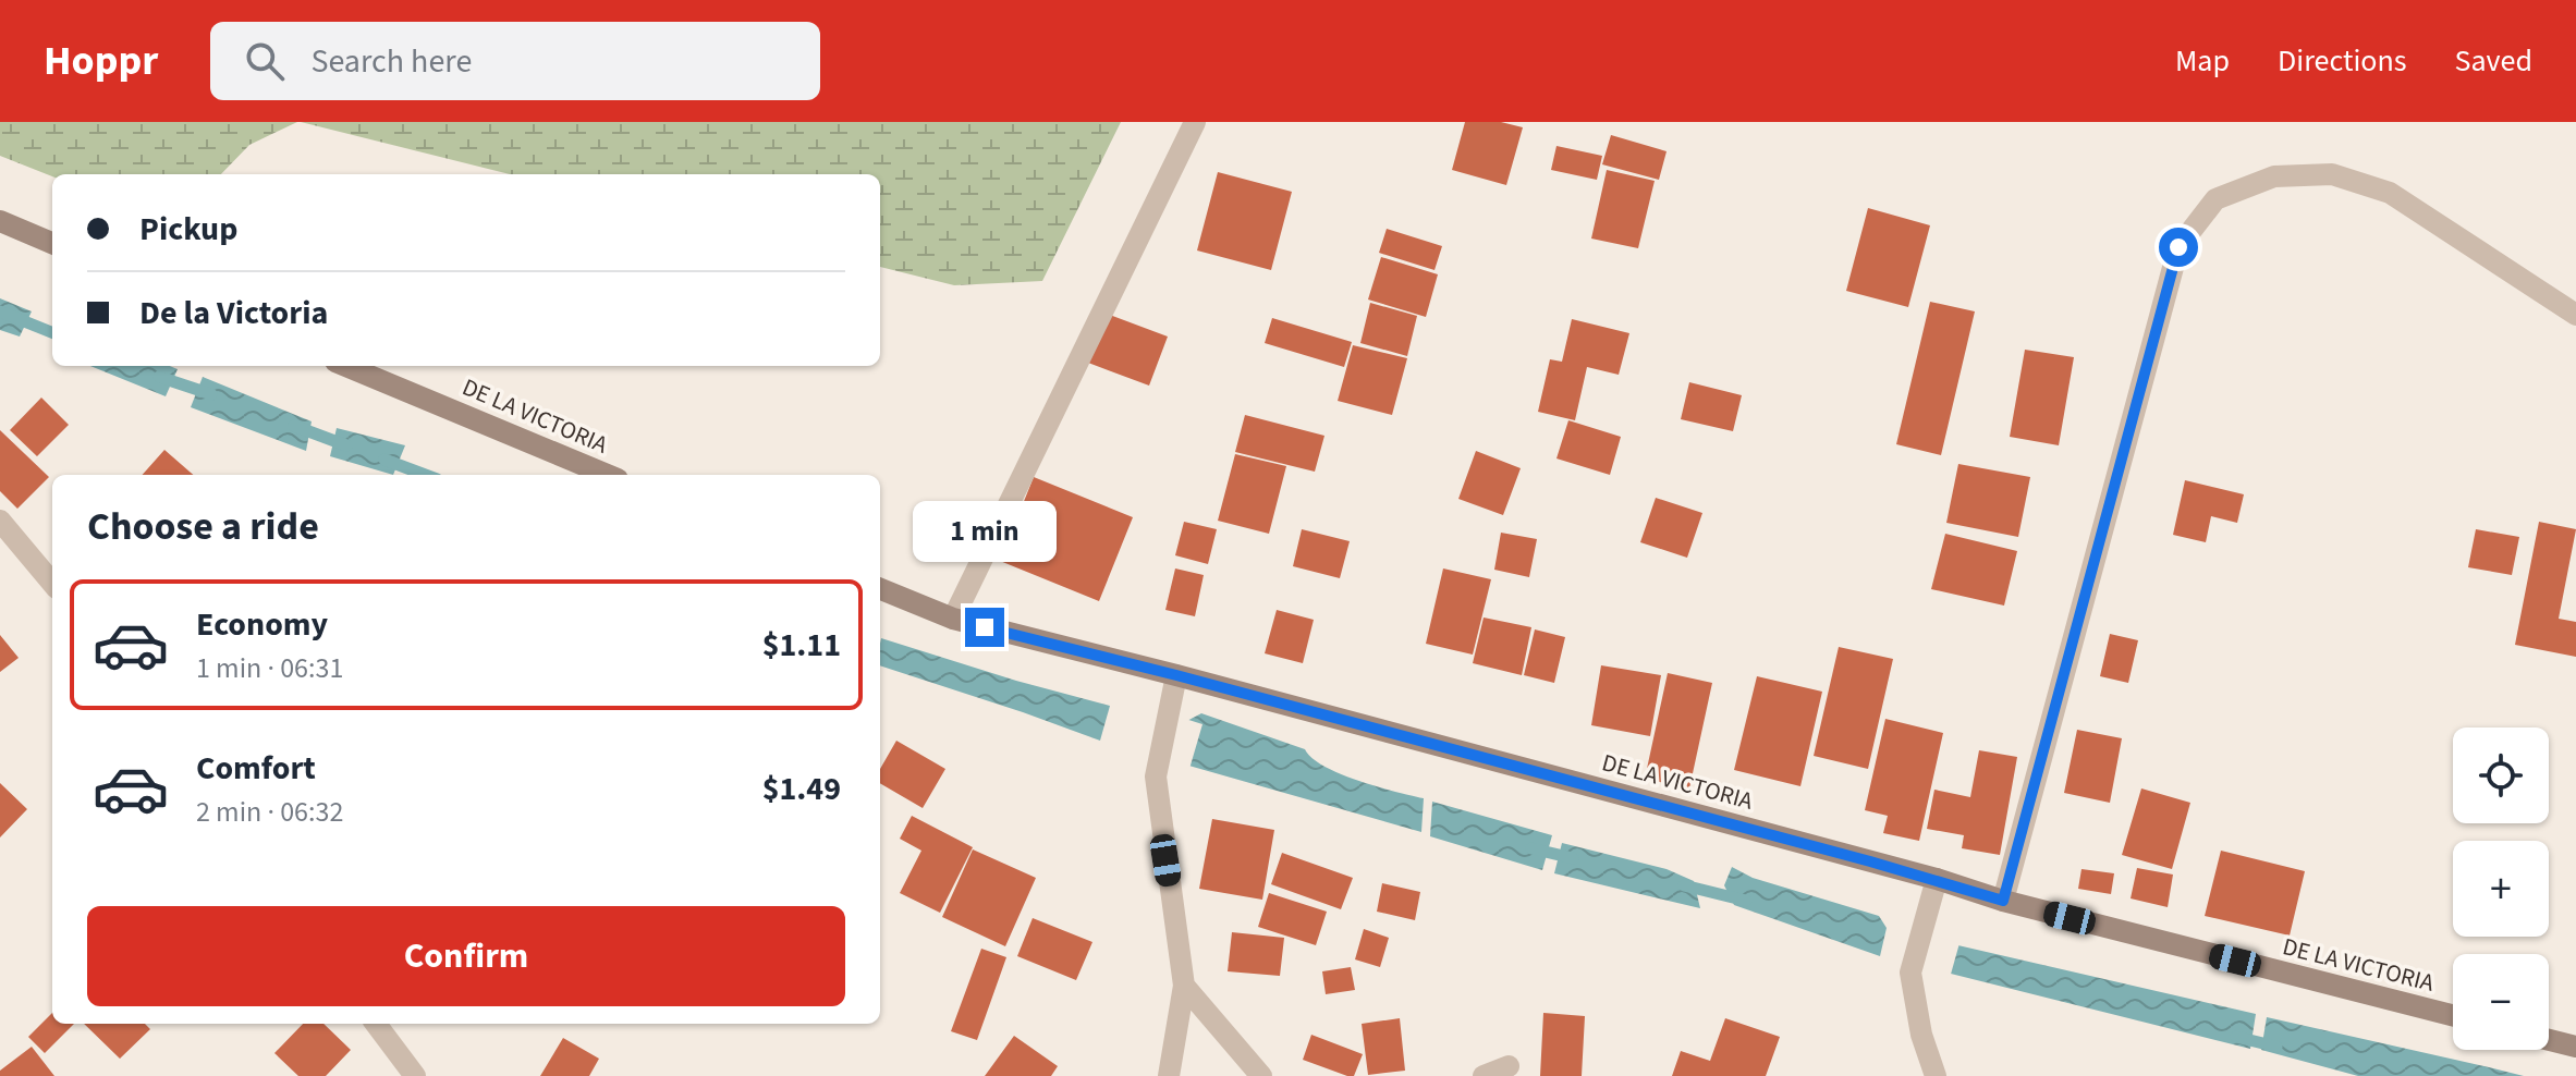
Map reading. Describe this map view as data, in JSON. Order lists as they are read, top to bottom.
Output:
{
  "streets": {
    "main road": ["DE LA VICTORIA"]
  },
  "page": {
    "header": "Hoppr",
    "search": "Search here",
    "nav": ["Map", "Directions", "Saved"],
    "banner": ["Pickup", "De la Victoria"],
    "heading": "Choose a ride",
    "bubble": "1 min",
    "list": [
      {
        "name": "Economy",
        "note": "1 min · 06:31",
        "value": "$1.11"
      },
      {
        "name": "Comfort",
        "note": "2 min · 06:32",
        "value": "$1.49"
      }
    ],
    "map_buttons": ["+", "−"],
    "buttons": "Confirm"
  }
}
